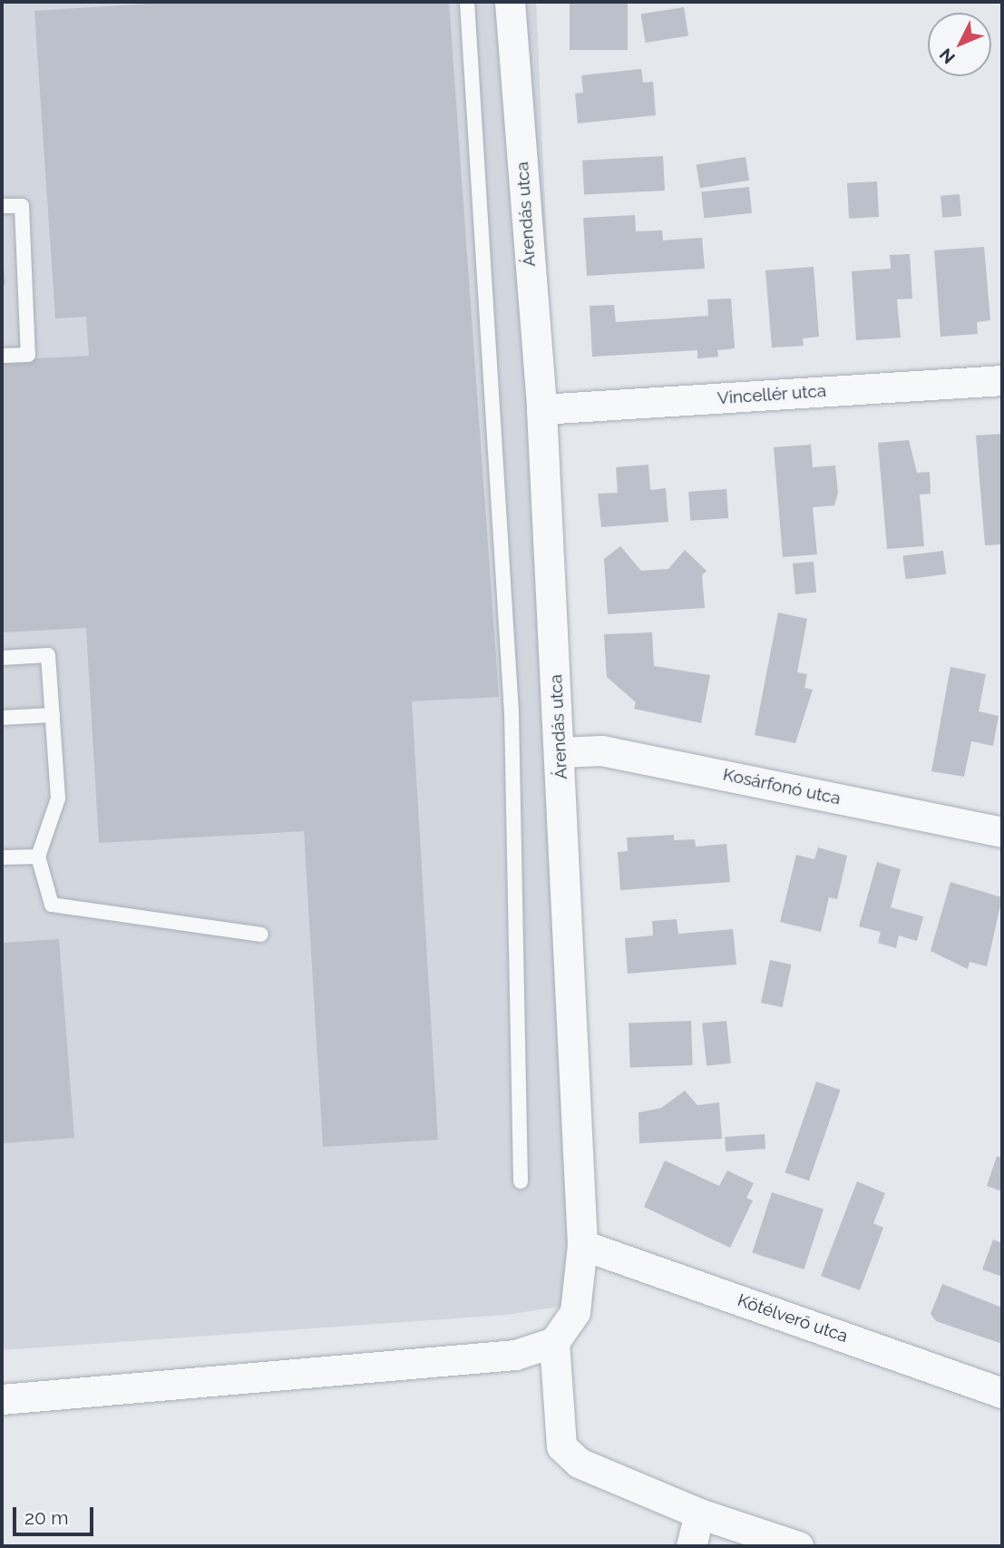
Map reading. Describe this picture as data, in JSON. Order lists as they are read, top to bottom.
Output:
{
  "streets": {
    "street": [
      "Árendás utca",
      "Vincellér utca",
      "Kosárfonó utca",
      "Kötélverő utca"
    ]
  },
  "crossings": [
    ["Árendás utca", "Vincellér utca"],
    ["Árendás utca", "Kosárfonó utca"],
    ["Árendás utca", "Kötélverő utca"]
  ],
  "scale_bar": "20 m",
  "north": "bottom left"
}
